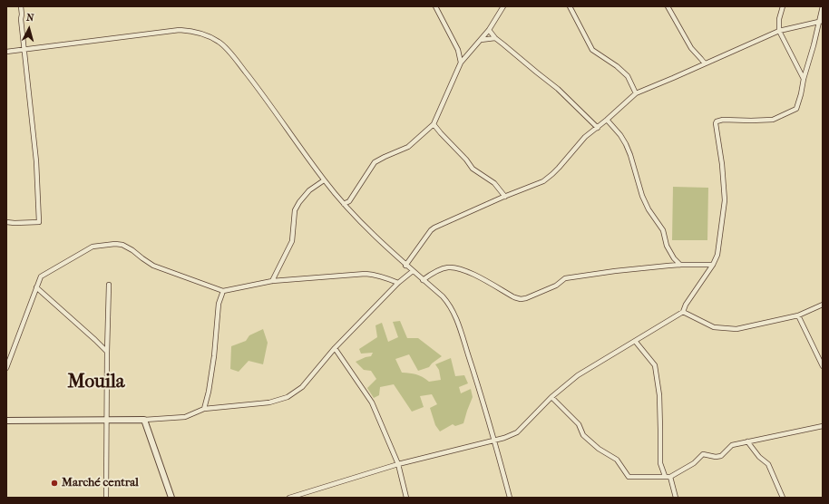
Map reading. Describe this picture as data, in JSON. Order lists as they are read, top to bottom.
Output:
{
  "districts": ["Mouila"],
  "places": ["Marché central"],
  "north": "top"
}
